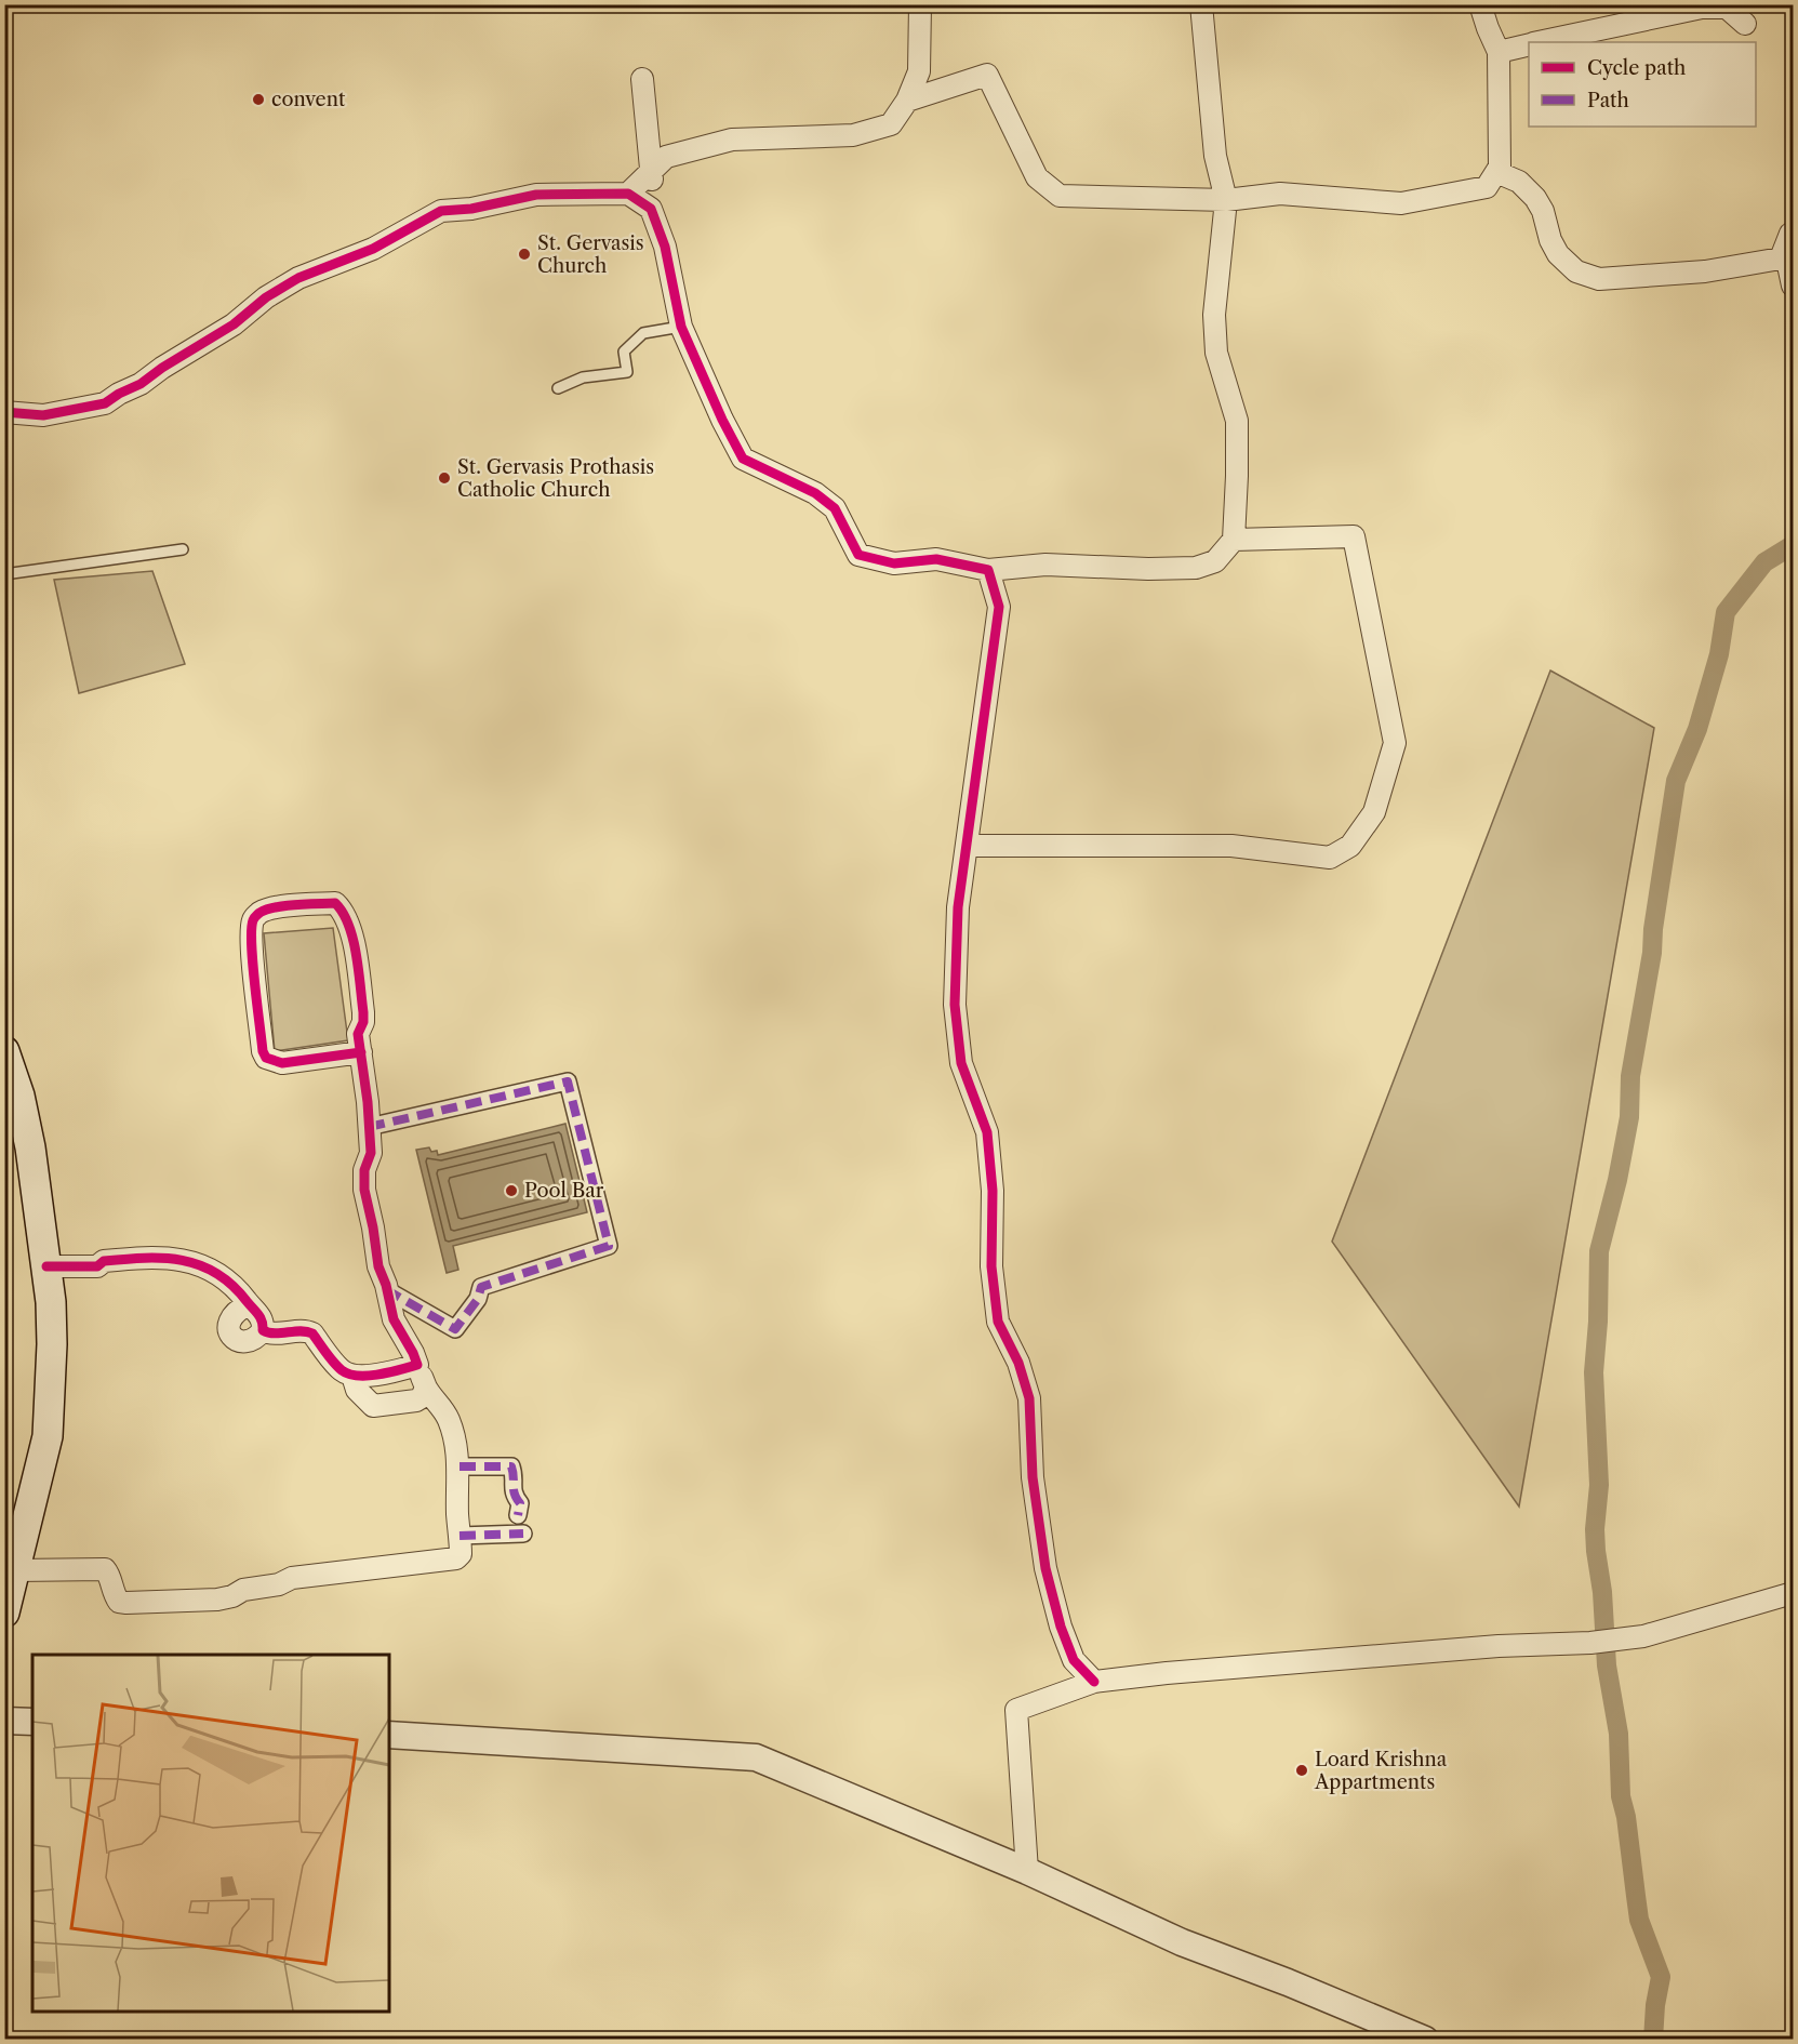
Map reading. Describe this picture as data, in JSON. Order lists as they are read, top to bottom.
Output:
{
  "places": [
    "convent",
    "St. Gervasis Church",
    "St. Gervasis Prothasis Catholic Church",
    "Pool Bar",
    "Loard Krishna Appartments"
  ],
  "legend": ["Cycle path", "Path"]
}
